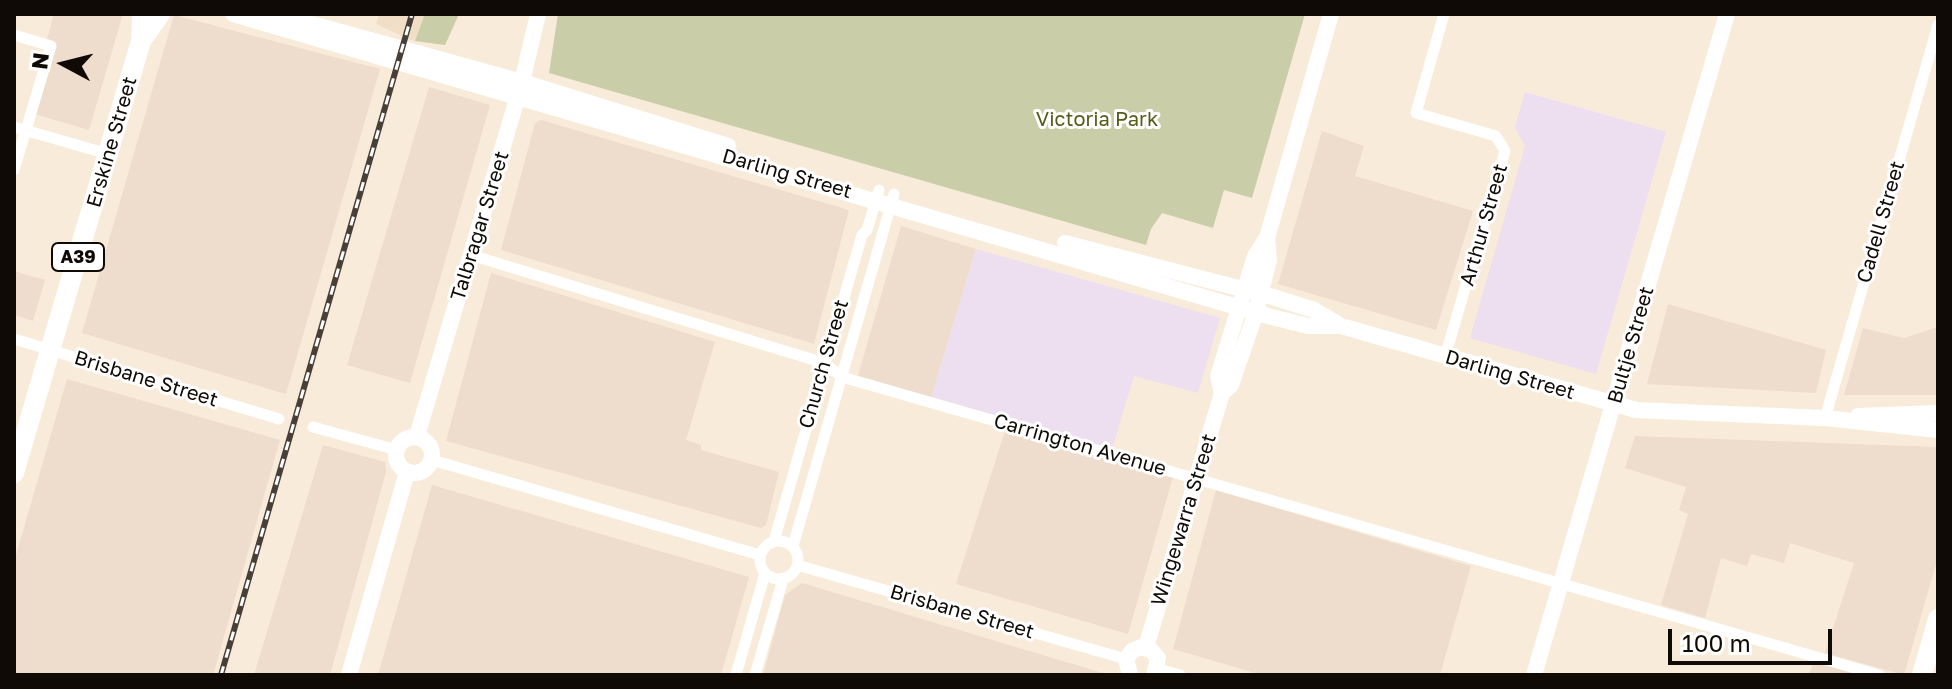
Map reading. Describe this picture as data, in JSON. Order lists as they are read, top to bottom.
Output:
{
  "streets": {
    "highway": ["Erskine Street", "A39"],
    "street": [
      "Darling Street",
      "Cadell Street",
      "Arthur Street",
      "Talbragar Street",
      "Bultje Street",
      "Church Street",
      "Brisbane Street",
      "Carrington Avenue",
      "Wingewarra Street"
    ]
  },
  "crossings": [
    ["Erskine Street", "Brisbane Street"],
    ["Darling Street", "Cadell Street"],
    ["Darling Street", "Arthur Street"],
    ["Darling Street", "Talbragar Street"],
    ["Darling Street", "Bultje Street"],
    ["Darling Street", "Church Street"],
    ["Darling Street", "Wingewarra Street"],
    ["Talbragar Street", "Carrington Avenue"],
    ["Bultje Street", "Carrington Avenue"],
    ["Church Street", "Brisbane Street"],
    ["Church Street", "Carrington Avenue"],
    ["Carrington Avenue", "Wingewarra Street"]
  ],
  "parks": ["Victoria Park"],
  "scale_bar": "100 m",
  "north": "left"
}
